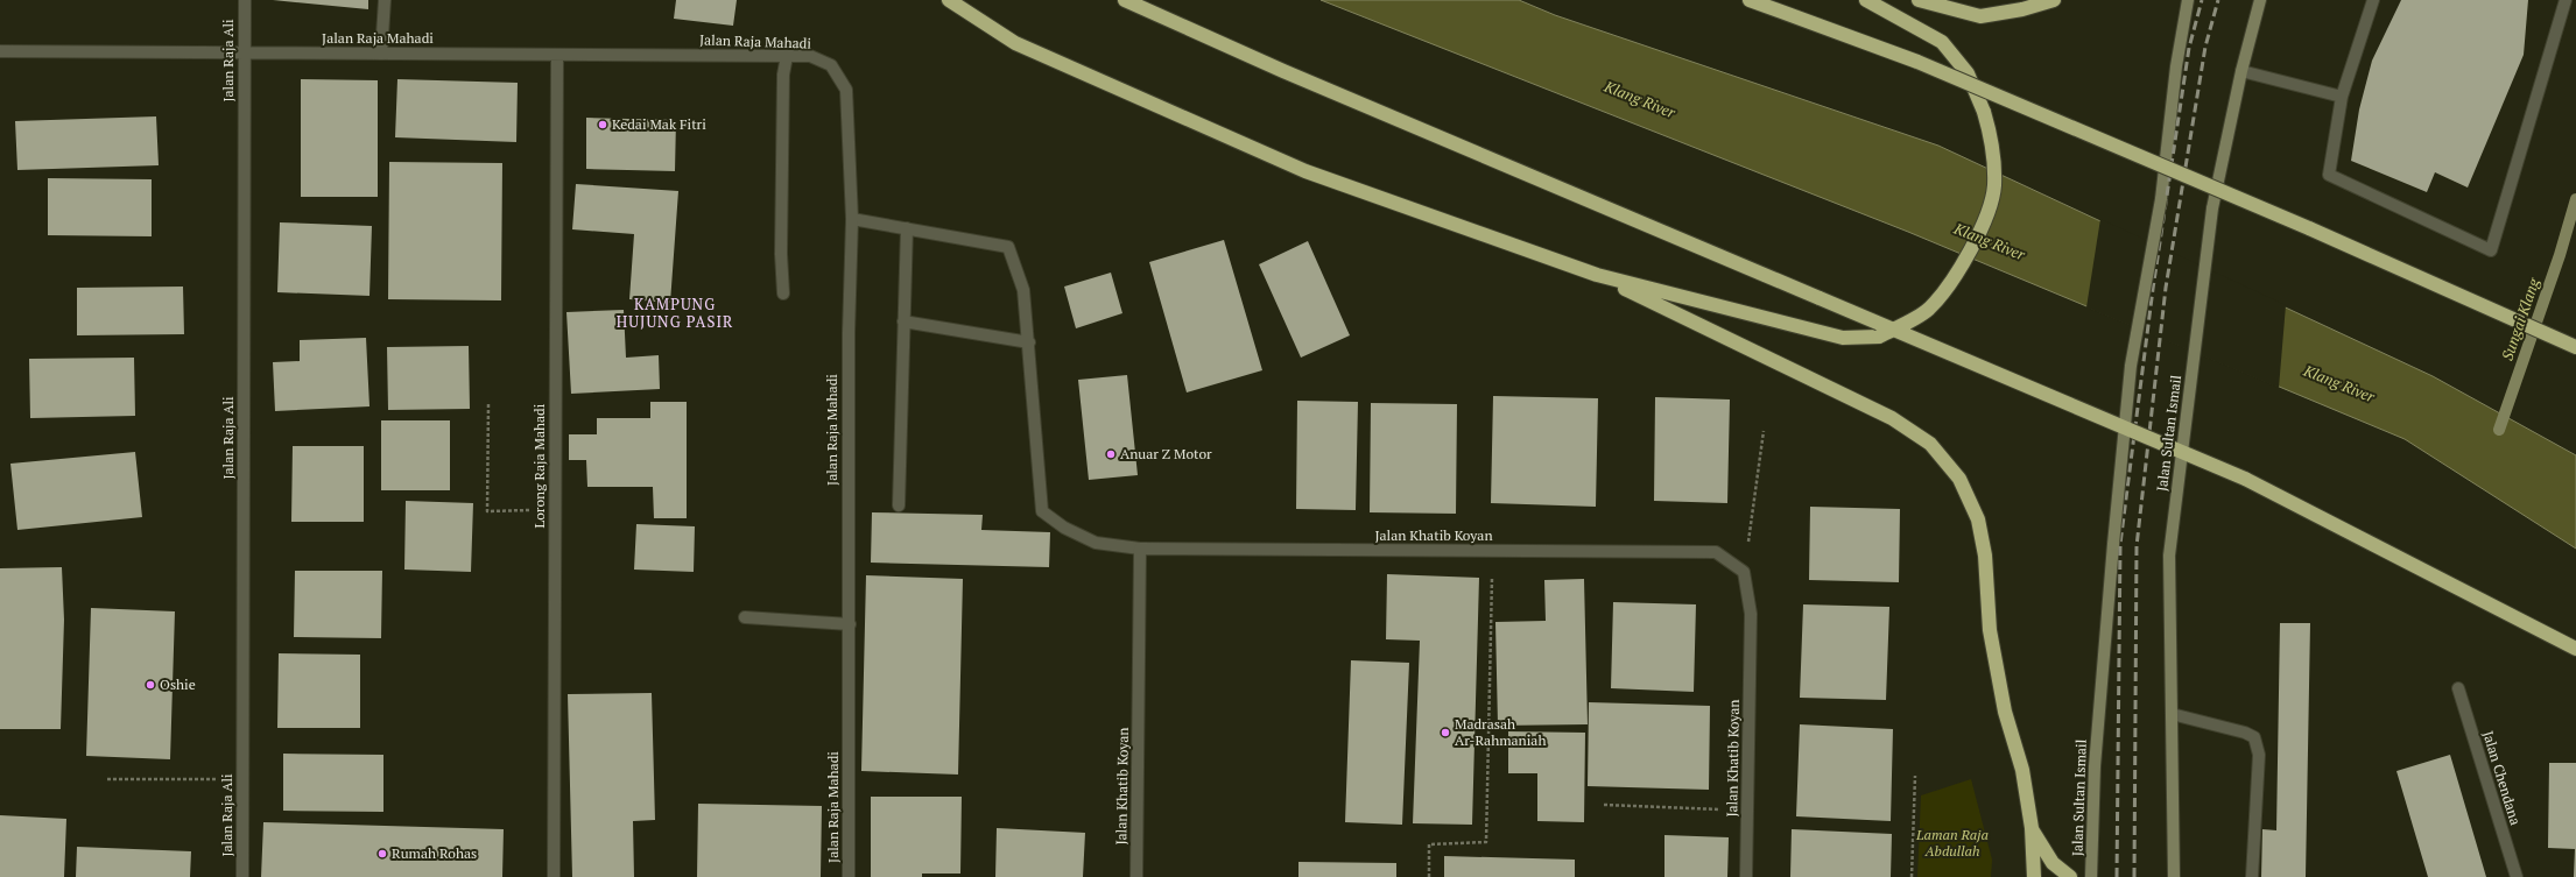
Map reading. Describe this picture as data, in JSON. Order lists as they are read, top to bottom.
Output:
{
  "streets": {
    "main road": ["Jalan Sultan Ismail"],
    "street": [
      "Jalan Raja Mahadi",
      "Jalan Raja Ali",
      "Lorong Raja Mahadi",
      "Jalan Khatib Koyan",
      "Jalan Chendana"
    ]
  },
  "crossings": [
    ["Jalan Raja Mahadi", "Jalan Raja Ali"],
    ["Jalan Raja Mahadi", "Lorong Raja Mahadi"]
  ],
  "districts": ["KAMPUNG HUJUNG PASIR"],
  "water": ["Klang River", "Sungai Klang"],
  "parks": ["Laman Raja Abdullah"],
  "places": [
    "Kedai Mak Fitri",
    "Anuar Z Motor",
    "Oshie",
    "Madrasah Ar-Rahmaniah",
    "Rumah Rohas"
  ]
}
